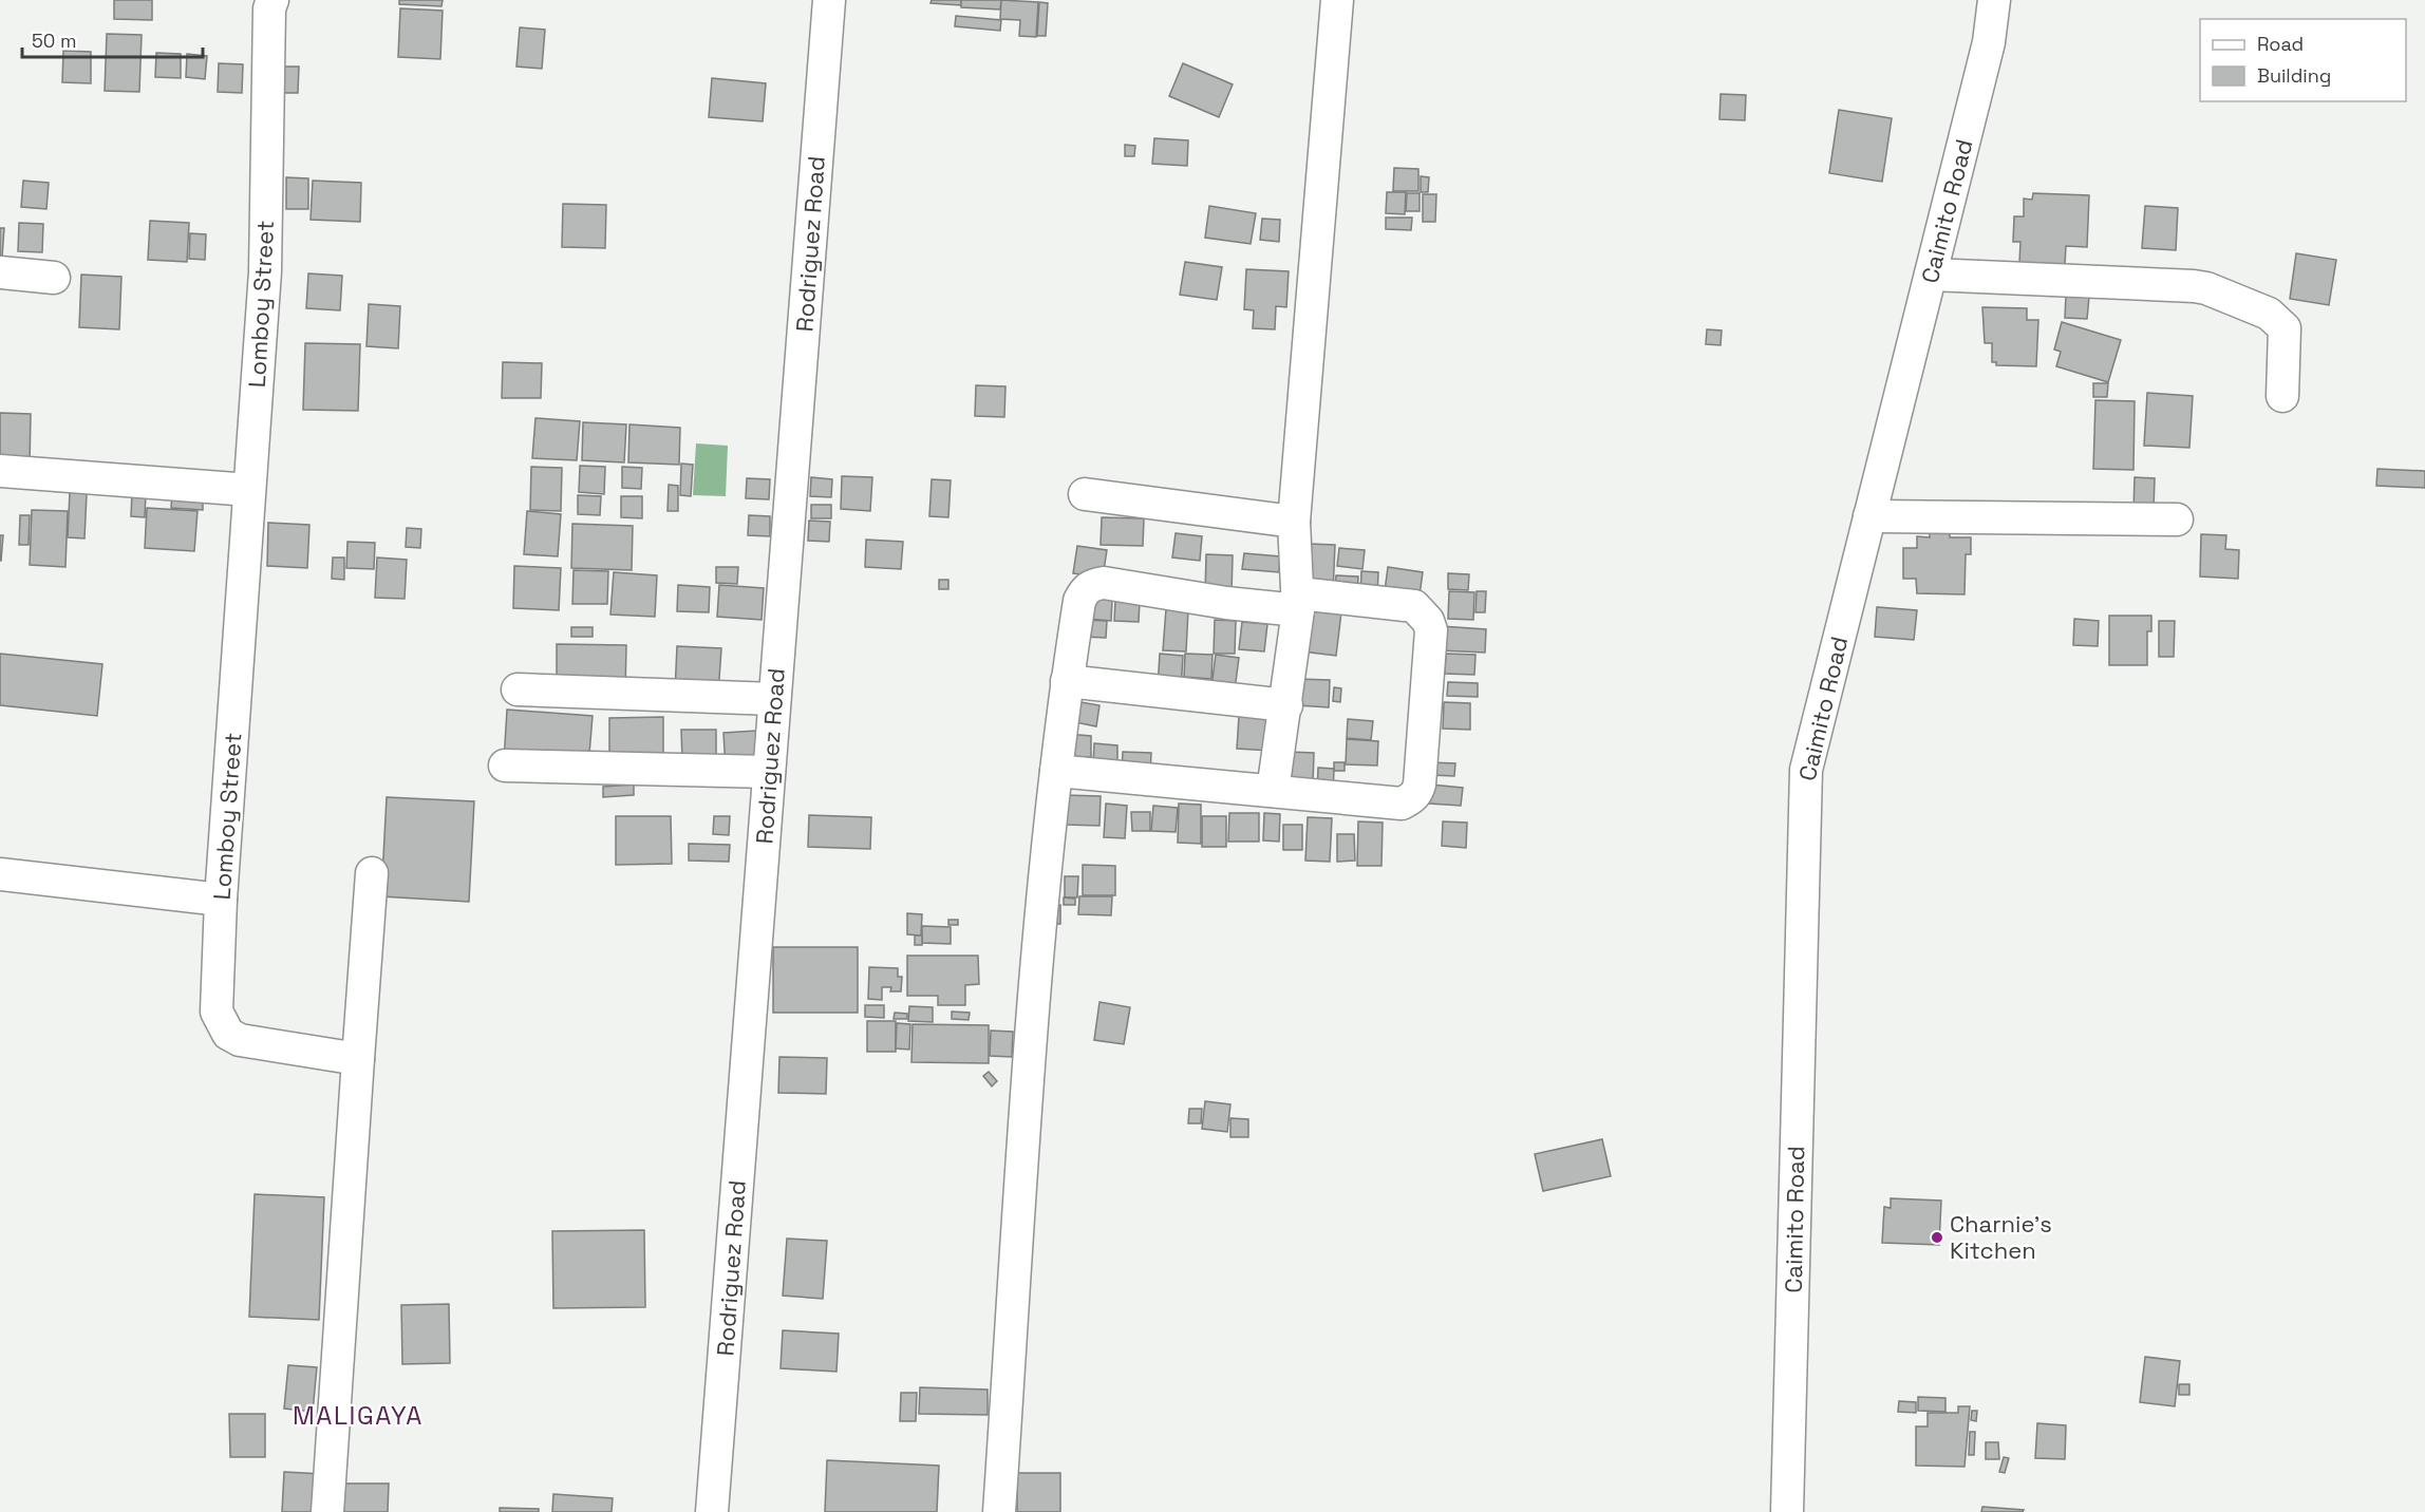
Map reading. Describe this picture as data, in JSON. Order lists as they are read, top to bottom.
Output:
{
  "streets": {
    "street": ["Caimito Road", "Rodriguez Road", "Lomboy Street"]
  },
  "districts": ["MALIGAYA"],
  "places": ["Charnie's Kitchen"],
  "legend": ["Road", "Building"],
  "scale_bar": "50 m"
}
